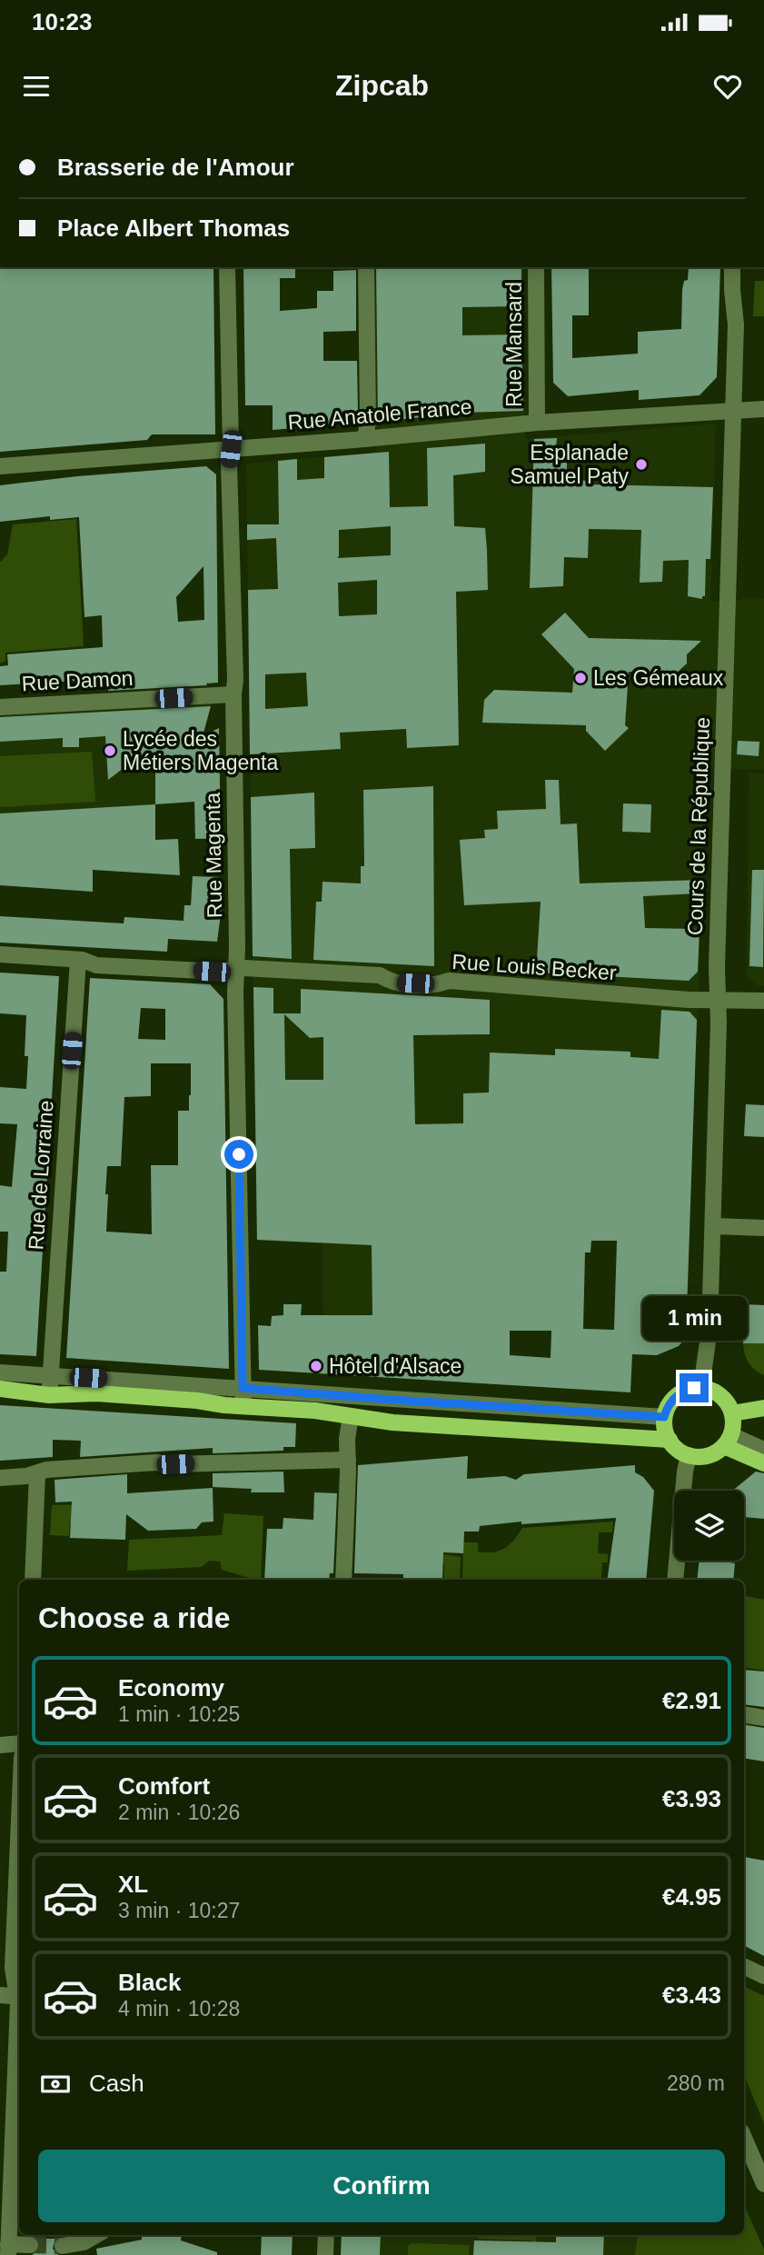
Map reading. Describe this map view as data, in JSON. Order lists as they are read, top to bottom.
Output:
{
  "streets": {
    "street": [
      "Rue Mansard",
      "Rue Anatole France",
      "Rue Damon",
      "Cours de la République",
      "Rue Magenta",
      "Rue Louis Becker",
      "Rue de Lorraine"
    ]
  },
  "crossings": [
    ["Rue Mansard", "Rue Anatole France"],
    ["Rue Anatole France", "Cours de la République"],
    ["Rue Anatole France", "Rue Magenta"],
    ["Rue Damon", "Rue Magenta"],
    ["Cours de la République", "Rue Louis Becker"],
    ["Rue Magenta", "Rue Louis Becker"],
    ["Rue Louis Becker", "Rue de Lorraine"]
  ],
  "places": [
    "Esplanade Samuel Paty",
    "Les Gémeaux",
    "Lycée des Métiers Magenta",
    "Hôtel d'Alsace"
  ],
  "page": {
    "status": "10:23",
    "header": "Zipcab",
    "banner": ["Brasserie de l'Amour", "Place Albert Thomas"],
    "bubble": "1 min",
    "heading": "Choose a ride",
    "list": [
      {
        "name": "Economy",
        "note": "1 min · 10:25",
        "value": "€2.91"
      },
      {
        "name": "Comfort",
        "note": "2 min · 10:26",
        "value": "€3.93"
      },
      {
        "name": "XL",
        "note": "3 min · 10:27",
        "value": "€4.95"
      },
      {
        "name": "Black",
        "note": "4 min · 10:28",
        "value": "€3.43"
      }
    ],
    "pay": ["Cash", "280 m"],
    "buttons": "Confirm"
  }
}
